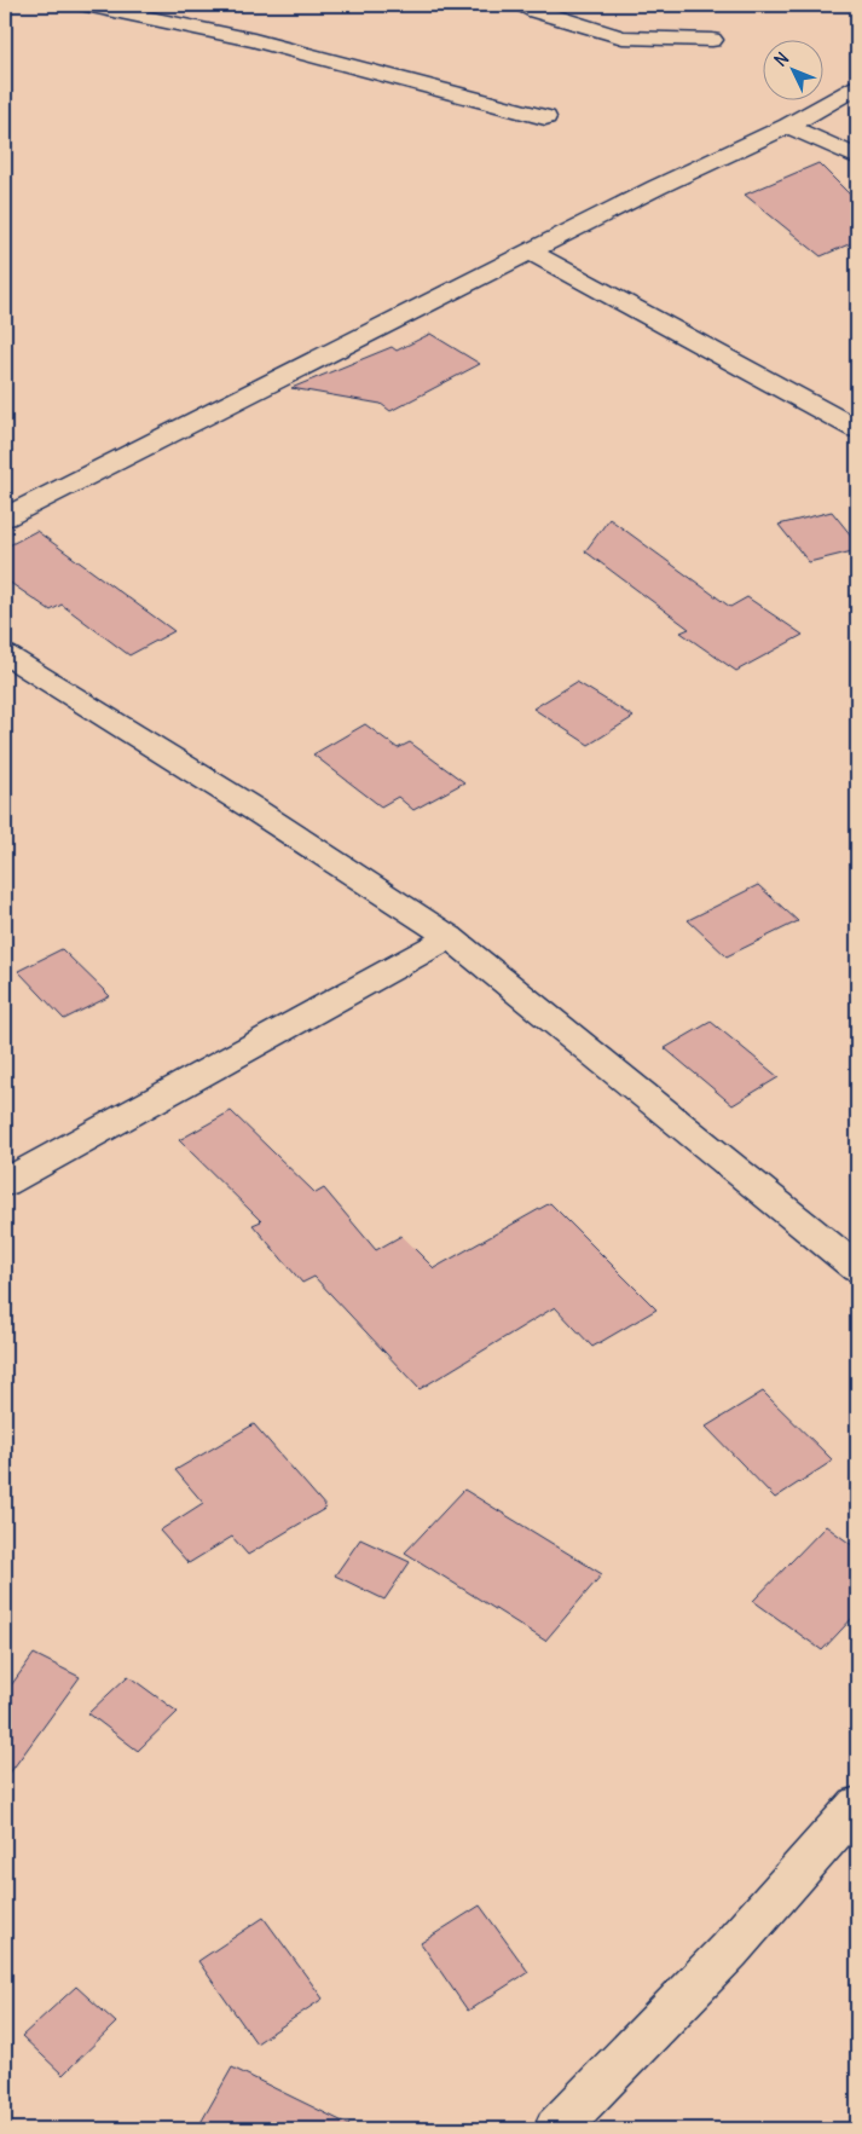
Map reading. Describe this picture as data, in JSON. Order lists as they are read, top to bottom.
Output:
{
  "north": "top left"
}
